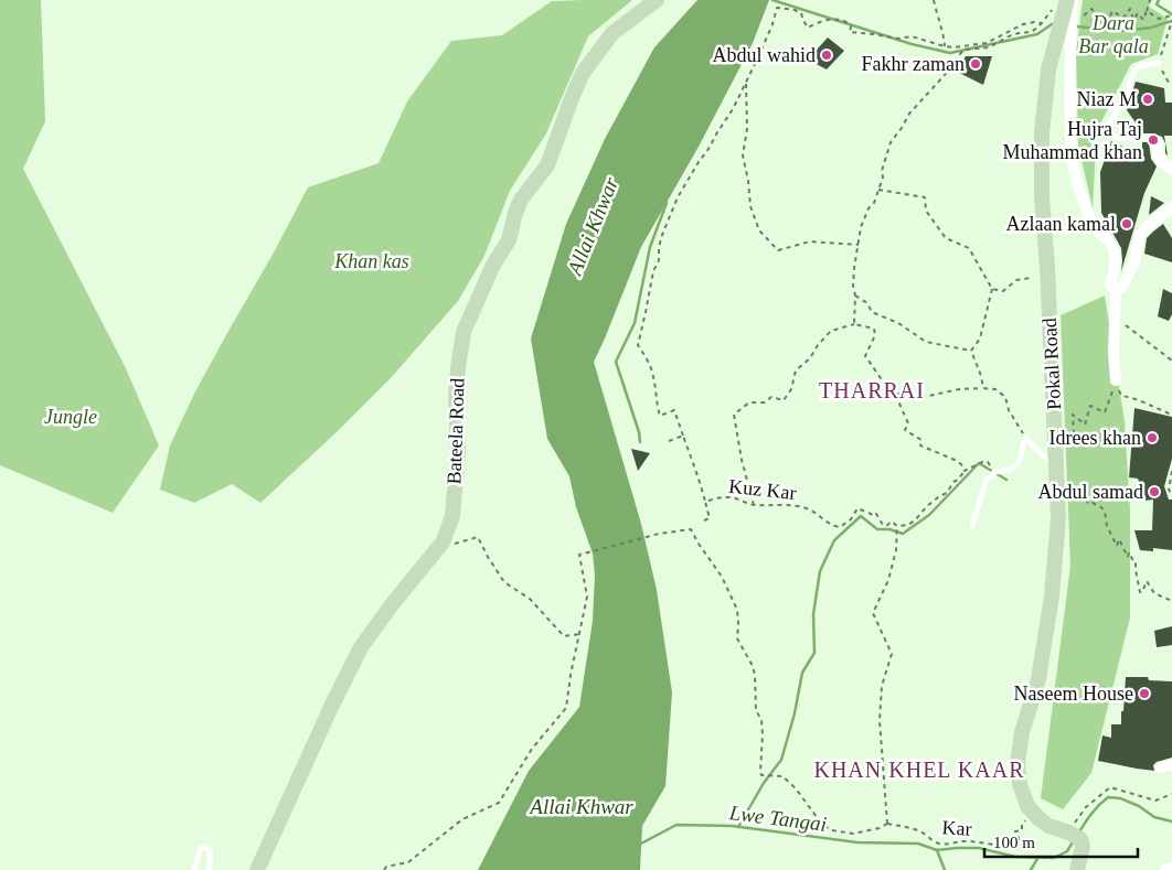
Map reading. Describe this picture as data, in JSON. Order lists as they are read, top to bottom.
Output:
{
  "streets": {
    "street": ["Pokal Road", "Bateela Road"],
    "path": ["Kuz Kar", "Kar"]
  },
  "crossings": [
    ["Pokal Road", "Kar"]
  ],
  "districts": ["THARRAI", "KHAN KHEL KAAR"],
  "water": ["Allai Khwar", "Lwe Tangai"],
  "parks": ["Dara Bar qala", "Khan kas", "Jungle"],
  "places": [
    "Abdul wahid",
    "Fakhr zaman",
    "Niaz M",
    "Hujra Taj Muhammad khan",
    "Azlaan kamal",
    "Idrees khan",
    "Abdul samad",
    "Naseem House"
  ],
  "scale_bar": "100 m"
}
